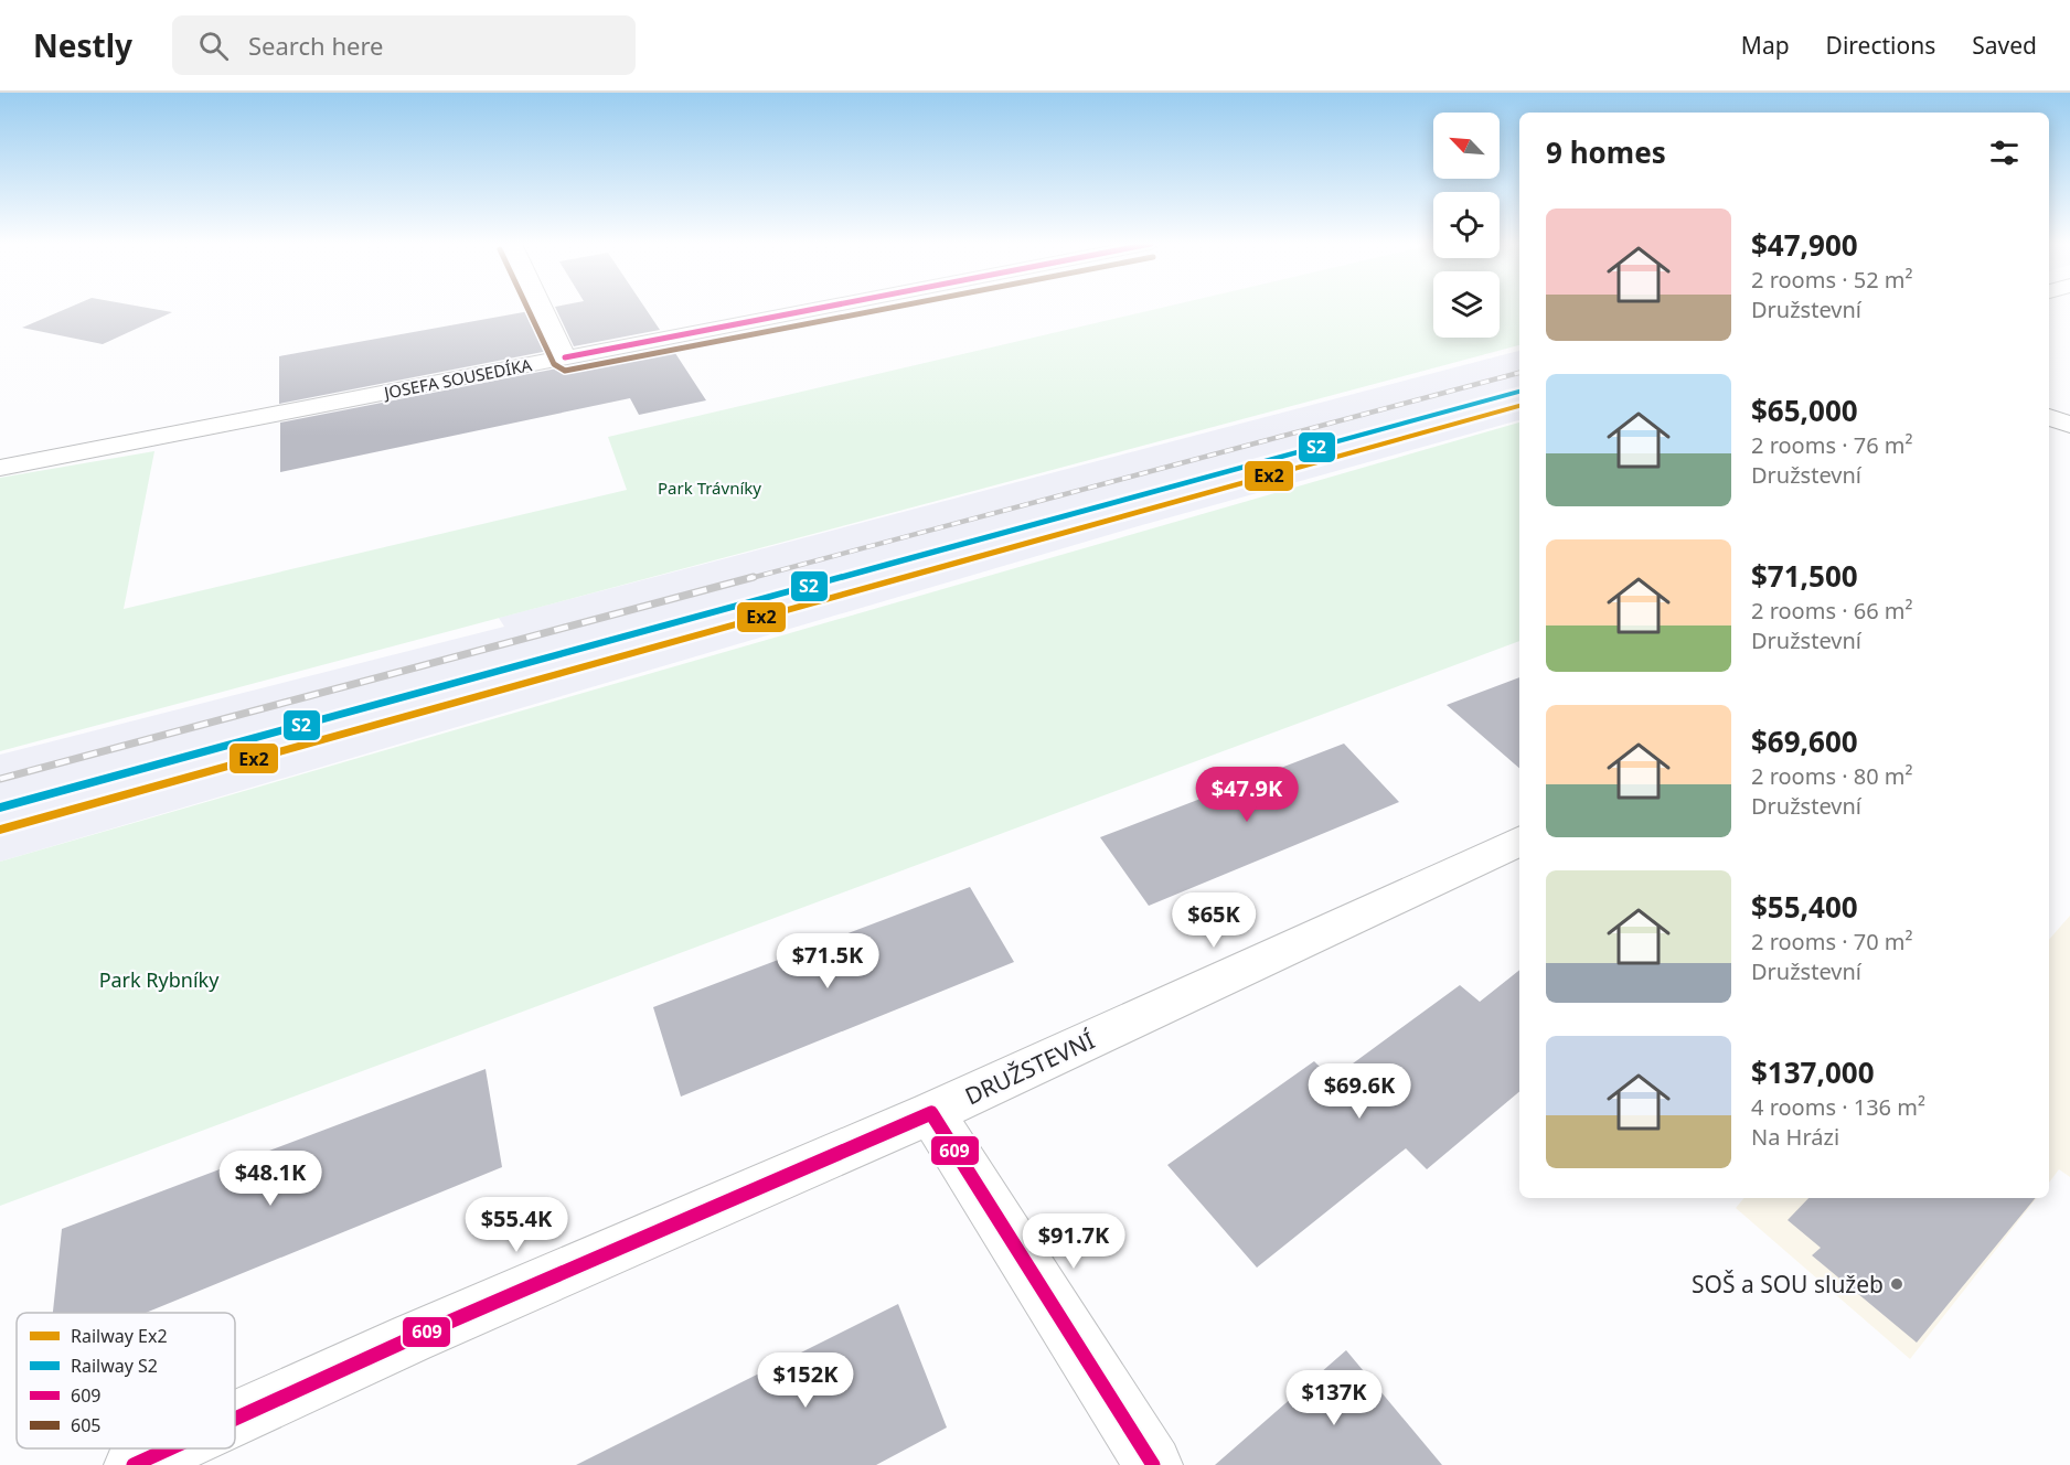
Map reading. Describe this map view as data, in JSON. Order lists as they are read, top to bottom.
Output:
{
  "streets": {
    "street": ["JOSEFA SOUSEDÍKA", "DRUŽSTEVNÍ"]
  },
  "parks": ["Park Trávníky", "Park Rybníky"],
  "places": ["SOŠ a SOU služeb"],
  "lines": [
    "transit line 609",
    "transit line 605",
    "rail line S2",
    "rail line Ex2"
  ],
  "legend": [
    "Railway Ex2",
    "Railway S2",
    "609",
    "605"
  ],
  "north": "top left",
  "page": {
    "header": "Nestly",
    "search": "Search here",
    "nav": ["Map", "Directions", "Saved"],
    "heading": "9 homes",
    "list": [
      {
        "name": "$47,900",
        "note": "2 rooms · 52 m² · Družstevní"
      },
      {
        "name": "$65,000",
        "note": "2 rooms · 76 m² · Družstevní"
      },
      {
        "name": "$71,500",
        "note": "2 rooms · 66 m² · Družstevní"
      },
      {
        "name": "$69,600",
        "note": "2 rooms · 80 m² · Družstevní"
      },
      {
        "name": "$55,400",
        "note": "2 rooms · 70 m² · Družstevní"
      },
      {
        "name": "$137,000",
        "note": "4 rooms · 136 m² · Na Hrázi"
      }
    ],
    "price": [
      "$47.9K",
      "$65K",
      "$71.5K",
      "$69.6K",
      "$48.1K",
      "$55.4K",
      "$91.7K",
      "$152K",
      "$137K"
    ]
  }
}
